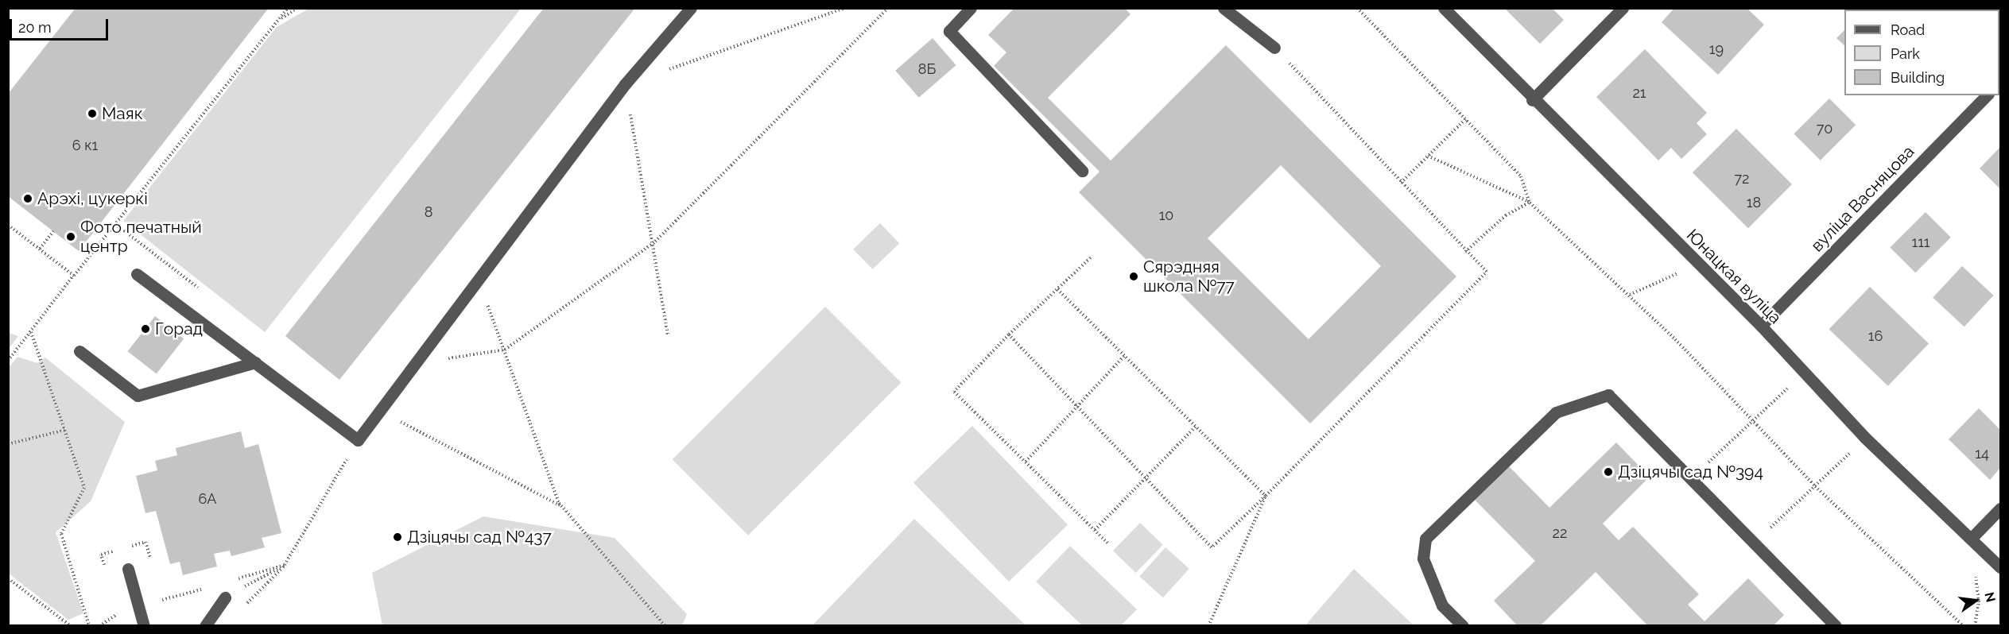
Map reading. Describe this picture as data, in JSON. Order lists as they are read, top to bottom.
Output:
{
  "streets": {
    "street": ["вуліца Васняцова", "Юнацкая вуліца"]
  },
  "crossings": [
    ["вуліца Васняцова", "Юнацкая вуліца"]
  ],
  "places": [
    "Маяк",
    "Арэхі, цукеркі",
    "Фото печатный центр",
    "Сярэдняя школа №77",
    "Горад",
    "Дзіцячы сад №394",
    "Дзіцячы сад №437"
  ],
  "house_numbers": [
    "19",
    "8Б",
    "21",
    "70",
    "6 к1",
    "72",
    "18",
    "8",
    "10",
    "111",
    "16",
    "14",
    "6А",
    "22"
  ],
  "legend": ["Road", "Park", "Building"],
  "scale_bar": "20 m",
  "north": "right"
}
